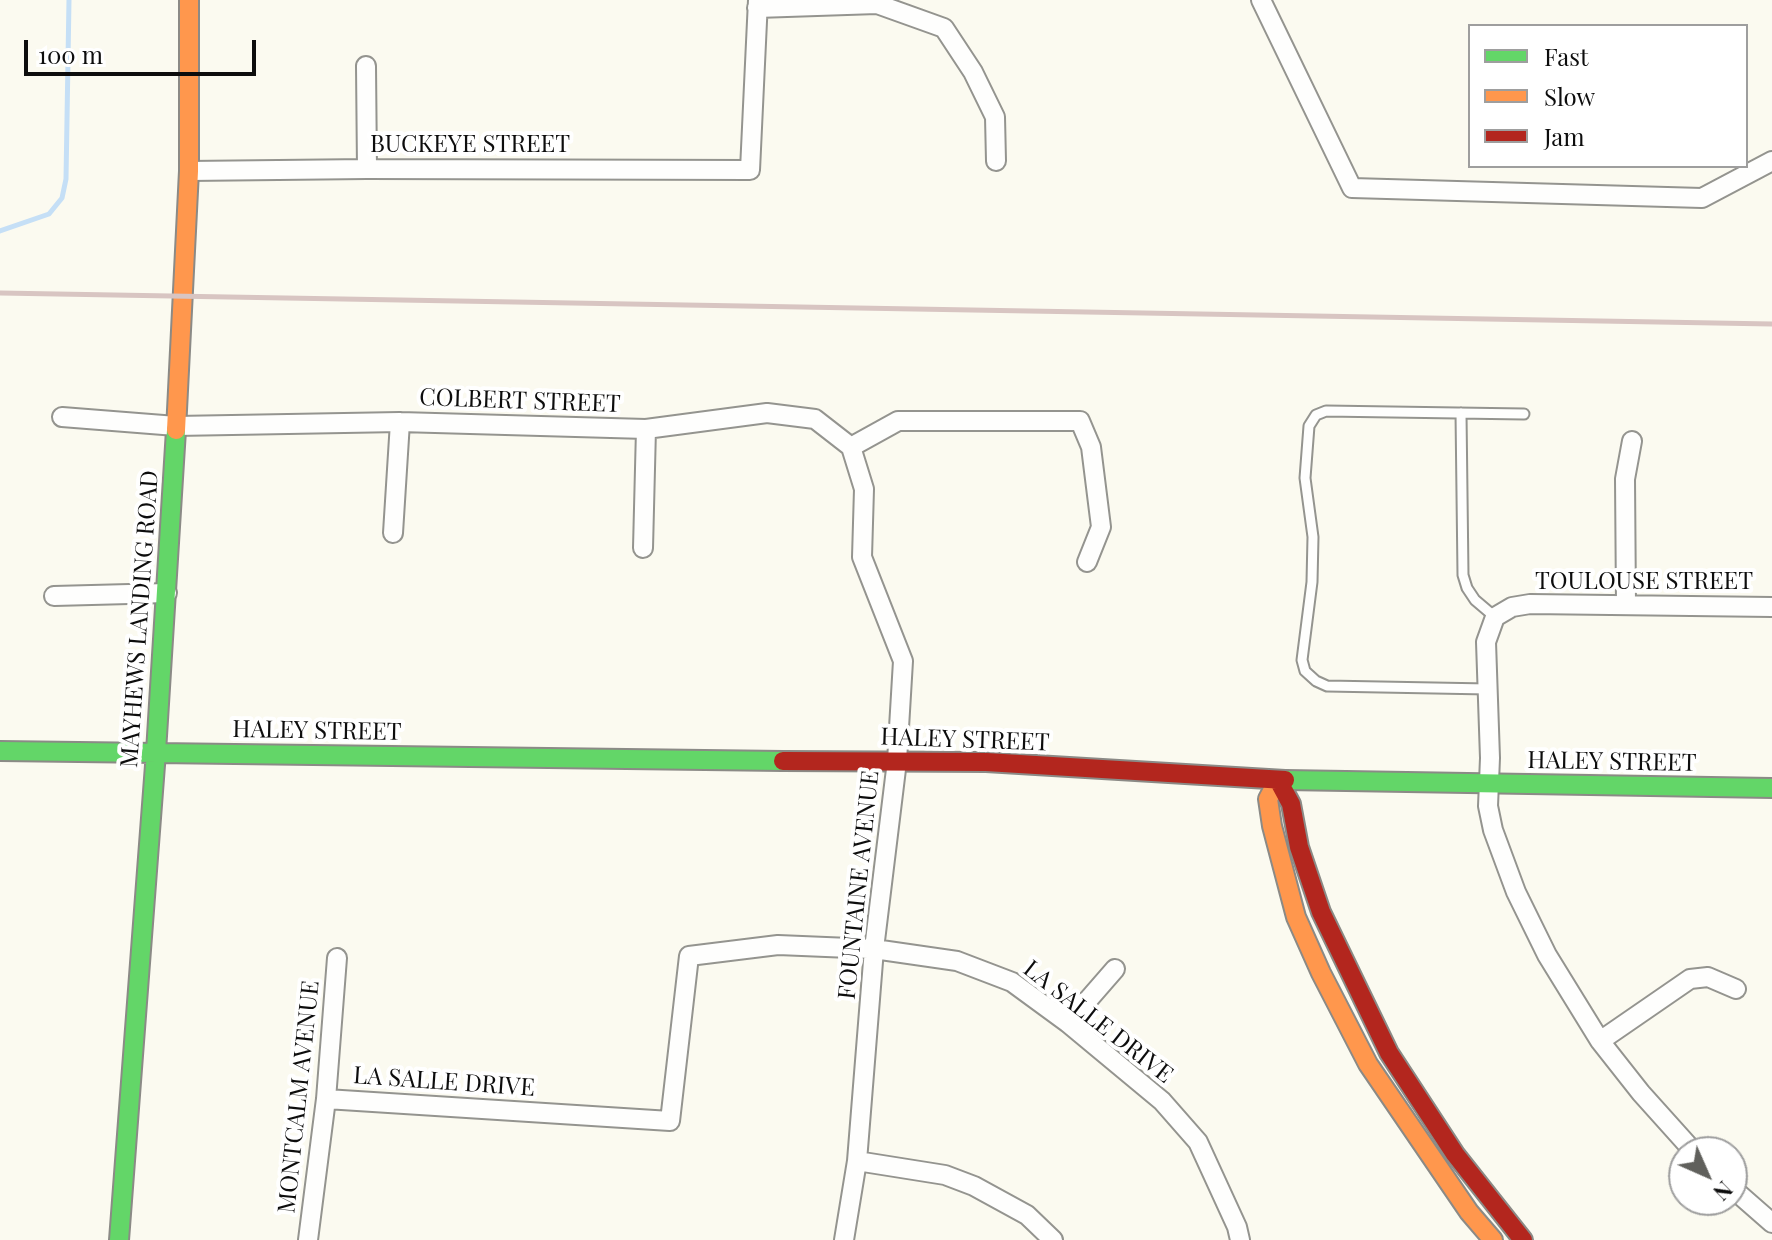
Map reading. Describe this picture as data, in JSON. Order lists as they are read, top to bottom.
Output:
{
  "streets": {
    "street": [
      "BUCKEYE STREET",
      "COLBERT STREET",
      "TOULOUSE STREET",
      "MAYHEWS LANDING ROAD",
      "HALEY STREET",
      "FOUNTAINE AVENUE",
      "LA SALLE DRIVE",
      "MONTCALM AVENUE"
    ]
  },
  "crossings": [
    ["BUCKEYE STREET", "MAYHEWS LANDING ROAD"],
    ["COLBERT STREET", "MAYHEWS LANDING ROAD"],
    ["COLBERT STREET", "FOUNTAINE AVENUE"],
    ["MAYHEWS LANDING ROAD", "HALEY STREET"],
    ["HALEY STREET", "FOUNTAINE AVENUE"],
    ["FOUNTAINE AVENUE", "LA SALLE DRIVE"],
    ["LA SALLE DRIVE", "MONTCALM AVENUE"]
  ],
  "legend": ["Fast", "Slow", "Jam"],
  "scale_bar": "100 m",
  "north": "bottom right"
}
